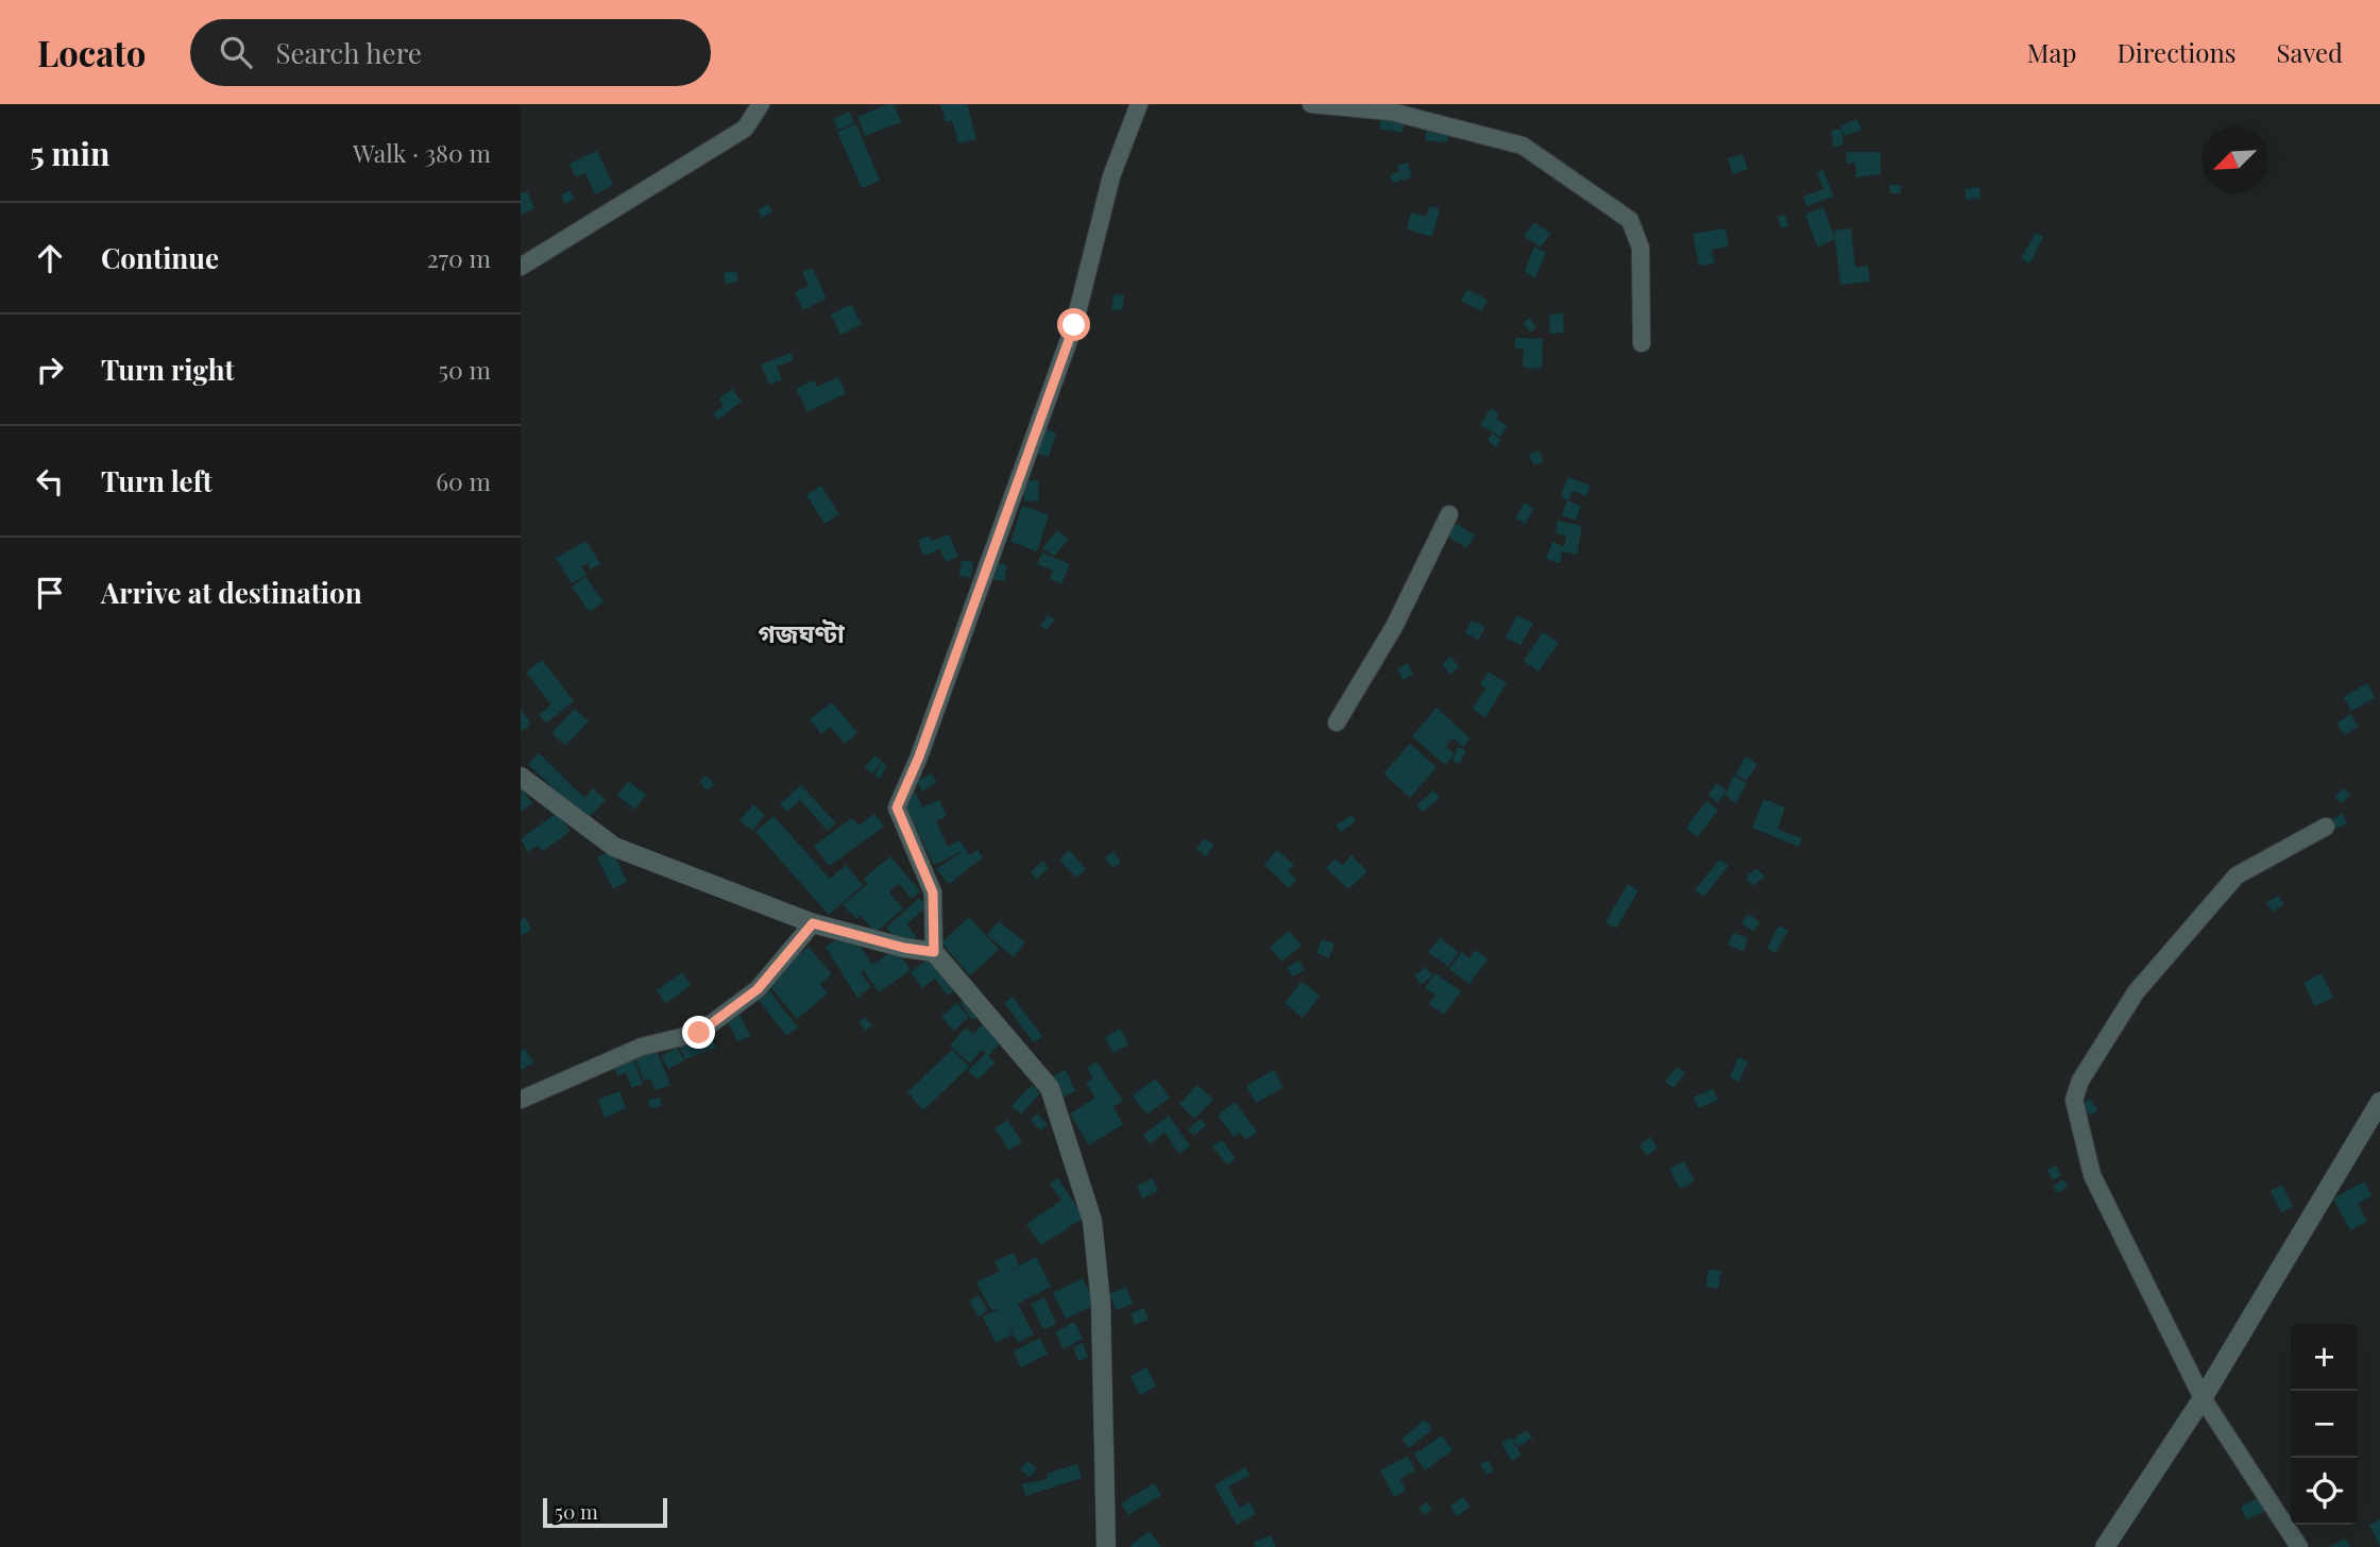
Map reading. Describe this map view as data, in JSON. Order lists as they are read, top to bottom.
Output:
{
  "districts": ["গজঘণ্টা"],
  "scale_bar": "50 m",
  "north": "bottom left",
  "page": {
    "header": "Locato",
    "search": "Search here",
    "nav": ["Map", "Directions", "Saved"],
    "heading": ["5 min", "Walk · 380 m"],
    "list": [
      ["Continue", "270 m"],
      ["Turn right", "50 m"],
      ["Turn left", "60 m"],
      "Arrive at destination"
    ],
    "map_buttons": ["+", "−"],
    "scale": "50 m"
  }
}
